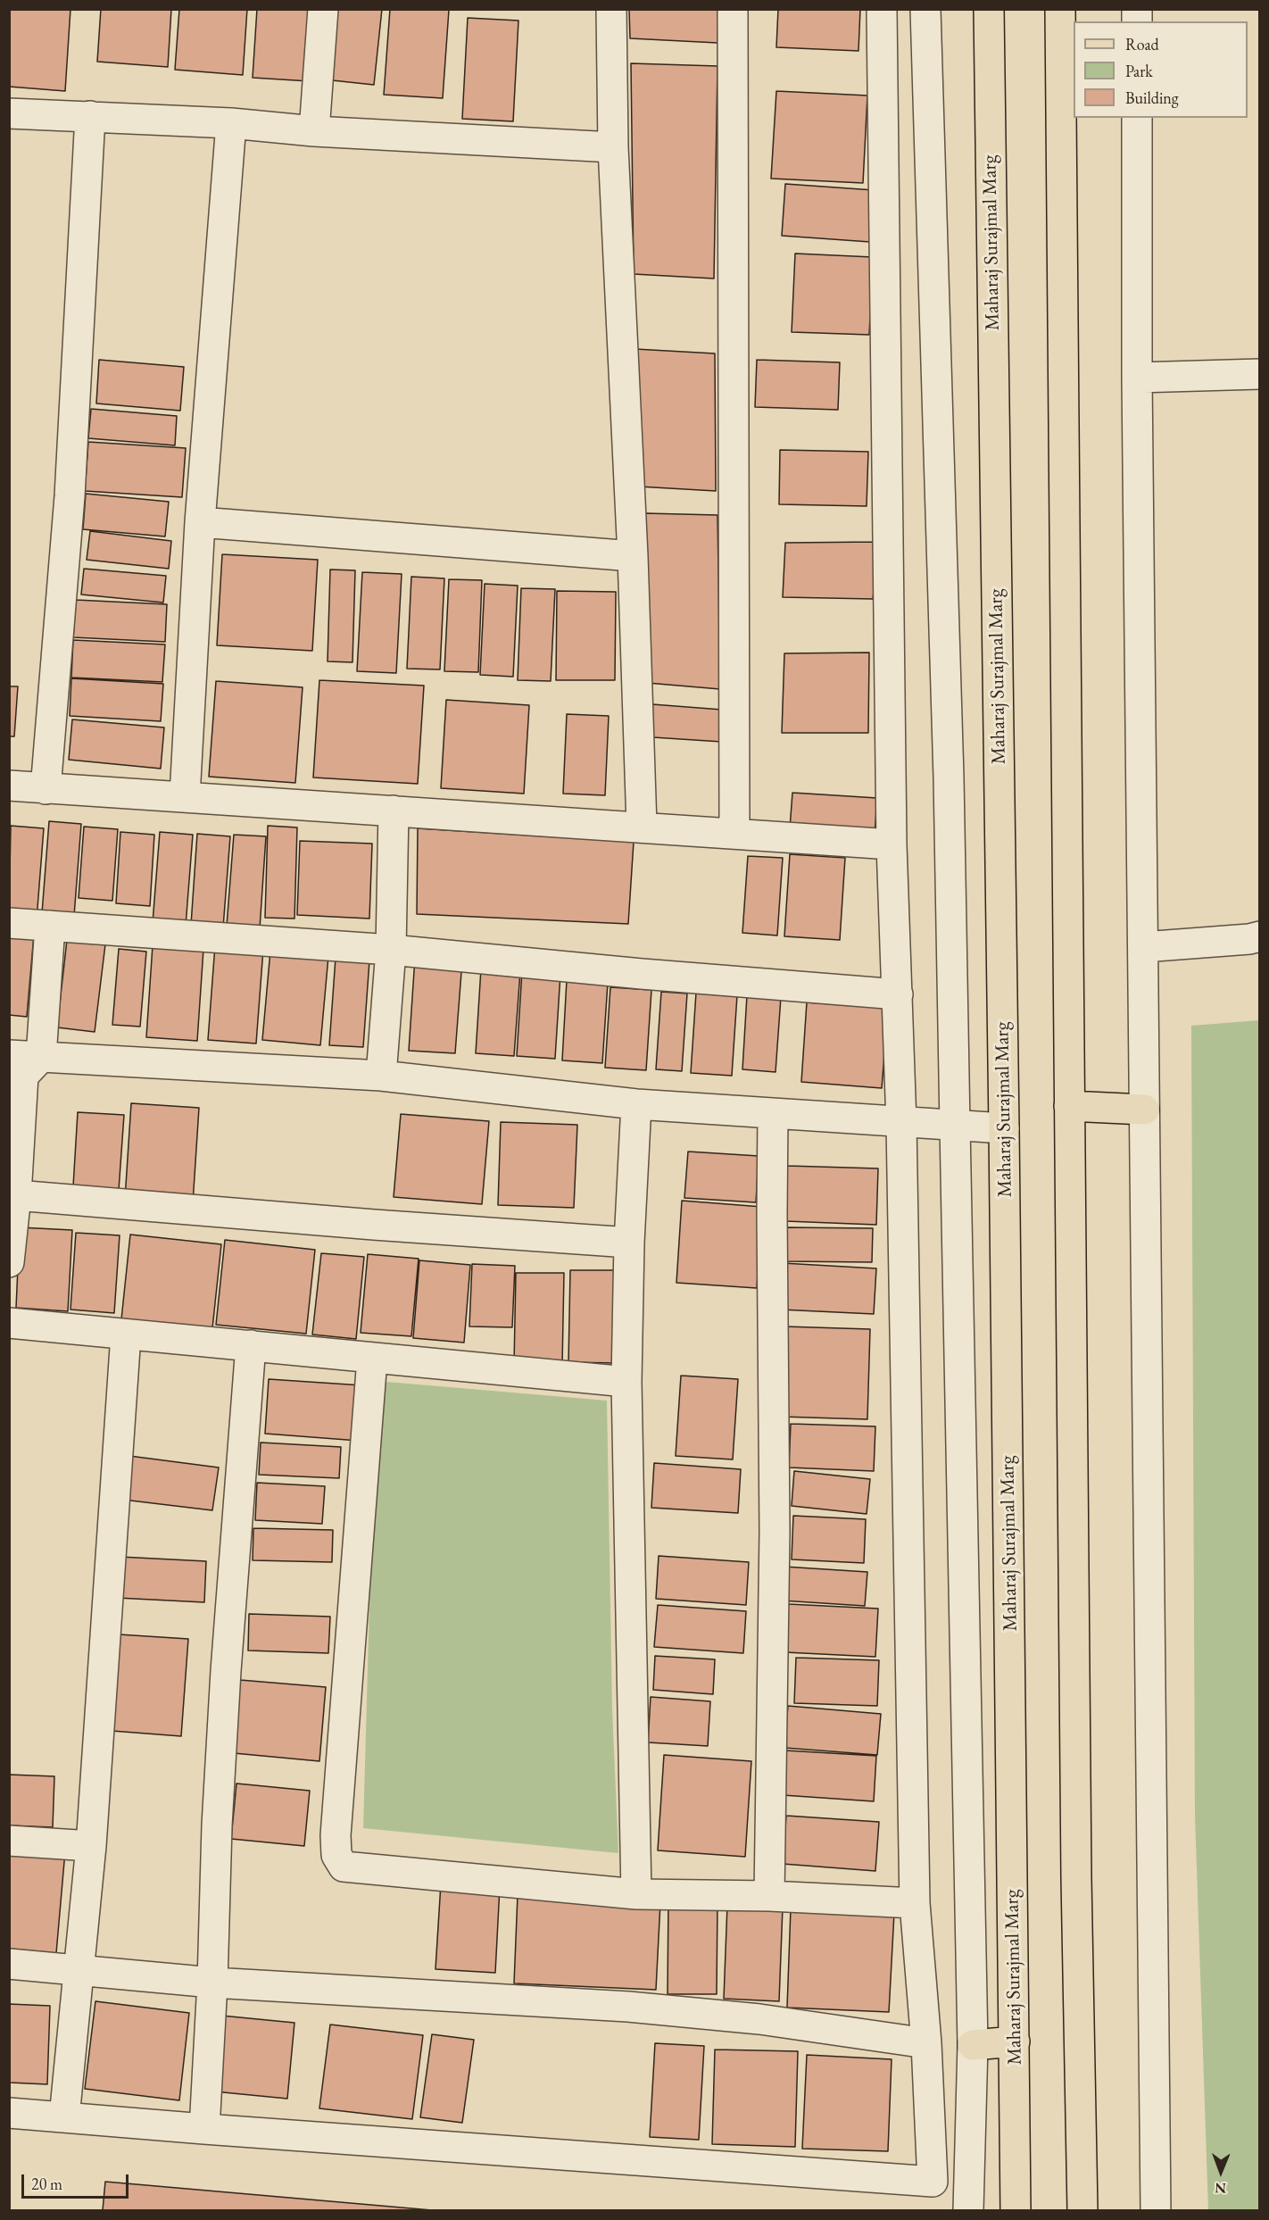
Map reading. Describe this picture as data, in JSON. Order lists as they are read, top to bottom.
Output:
{
  "streets": {
    "main road": ["Maharaj Surajmal Marg"]
  },
  "legend": ["Road", "Park", "Building"],
  "scale_bar": "20 m",
  "north": "bottom"
}
